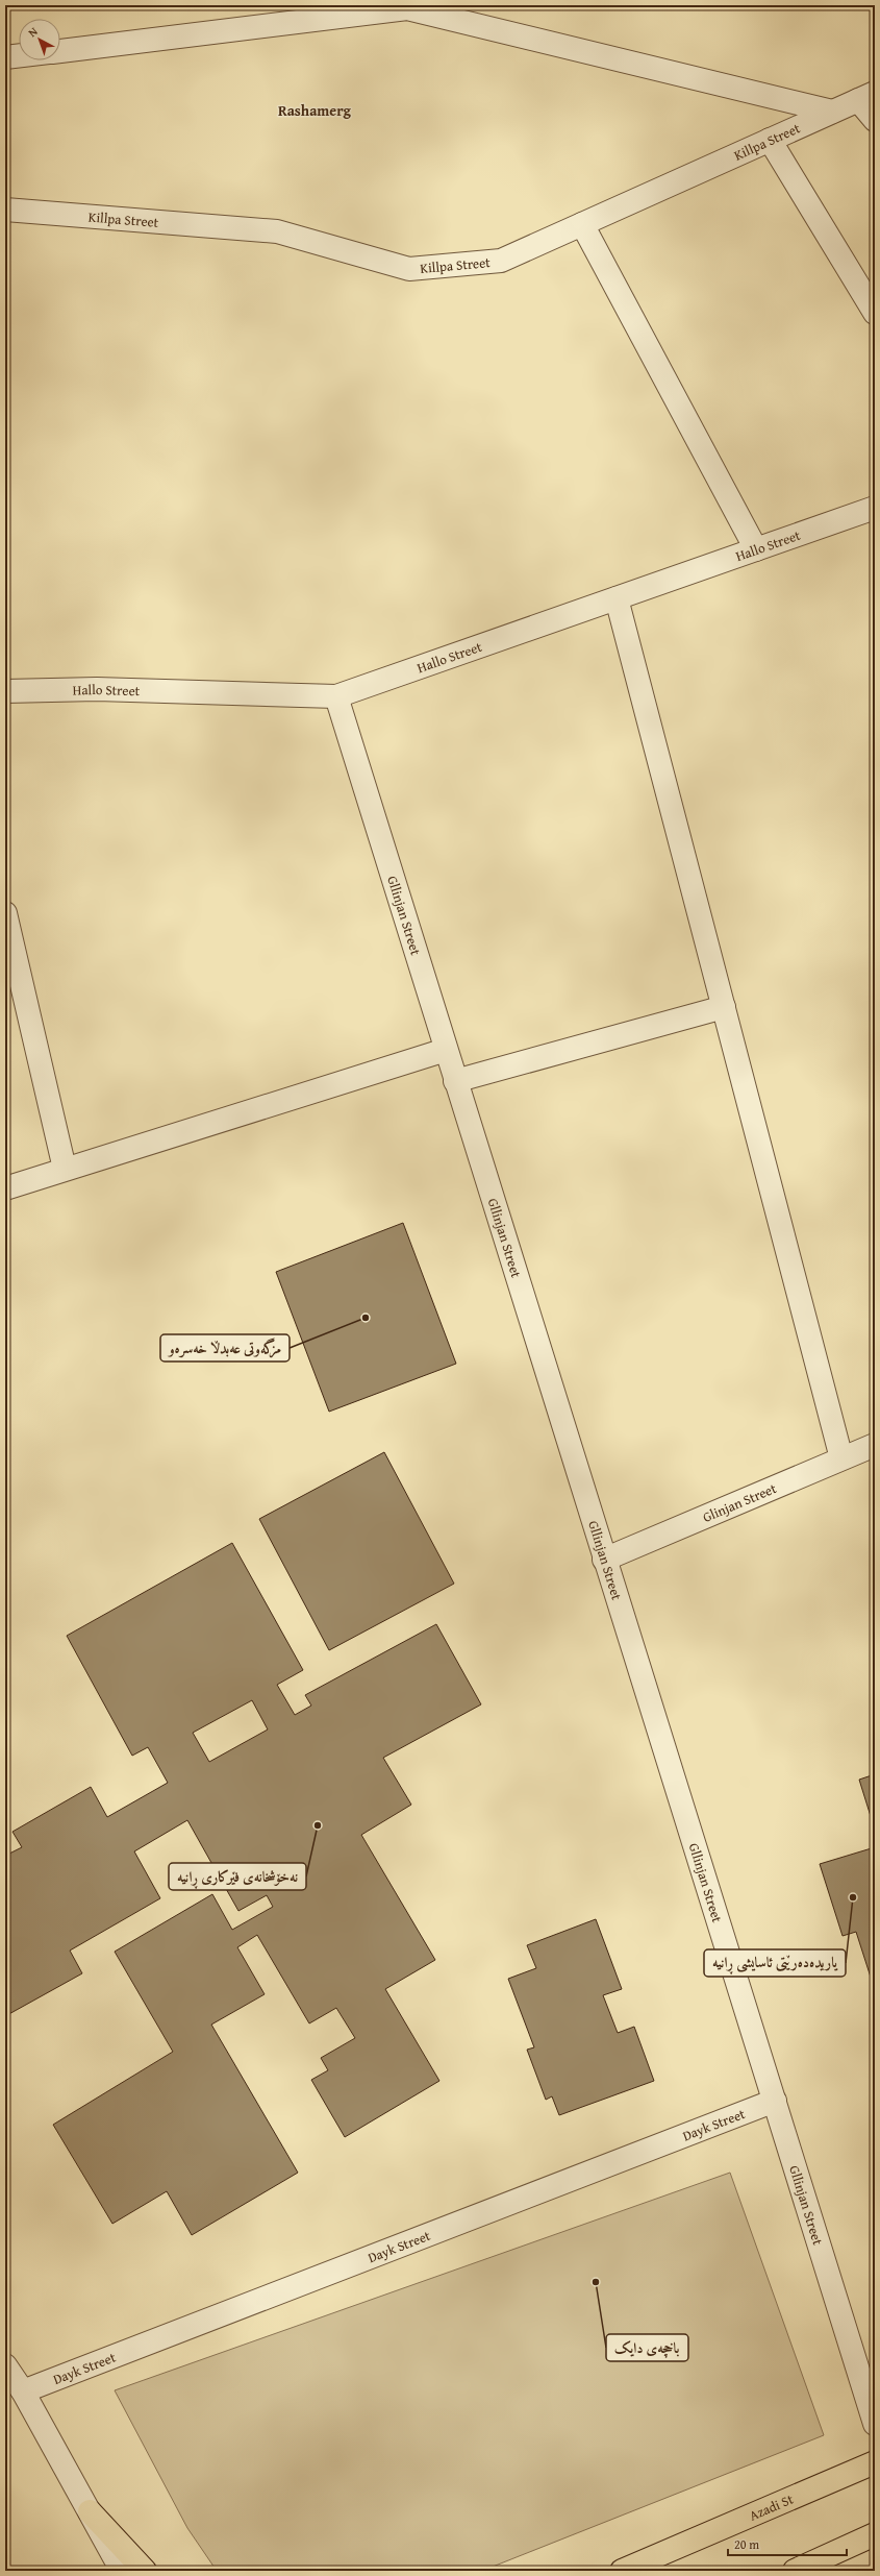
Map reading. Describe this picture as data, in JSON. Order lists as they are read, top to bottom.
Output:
{
  "streets": {
    "main road": ["Azadi St"],
    "street": [
      "Killpa Street",
      "Hallo Street",
      "Gllinjan Street",
      "Glinjan Street",
      "Dayk Street"
    ]
  },
  "crossings": [
    ["Hallo Street", "Gllinjan Street"],
    ["Gllinjan Street", "Glinjan Street"],
    ["Gllinjan Street", "Dayk Street"]
  ],
  "districts": ["Rashamerg"],
  "places": [
    "مزگەوتی عەبدڵا خەسرەو",
    "نەخۆشخانەی فێرکاری ڕانیە",
    "یاریدەدەرێتی ئاسایشی ڕانیە",
    "باخچەی دایک"
  ],
  "scale_bar": "20 m",
  "north": "top left"
}
